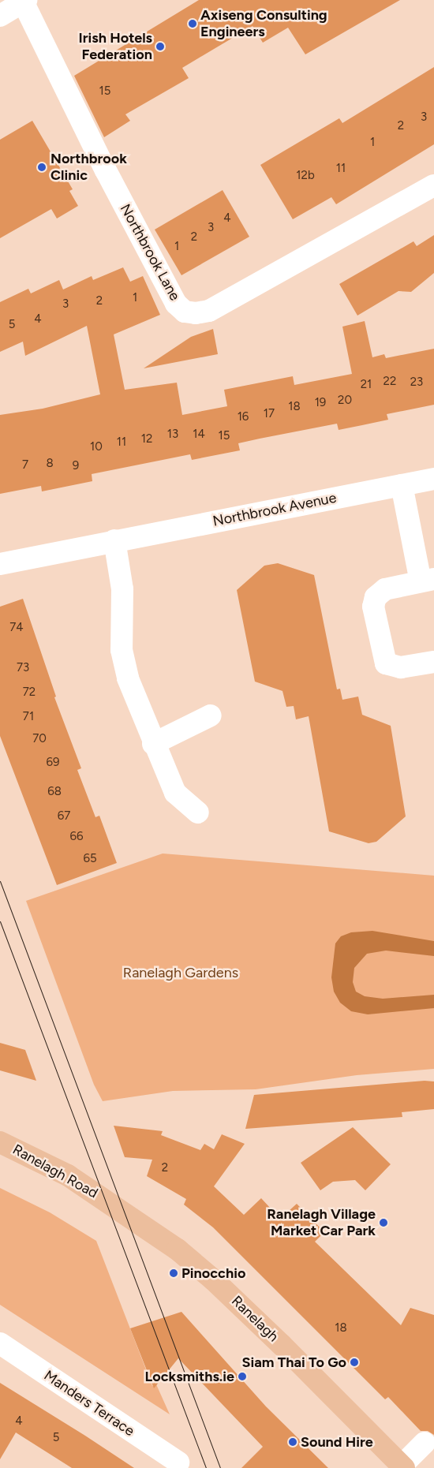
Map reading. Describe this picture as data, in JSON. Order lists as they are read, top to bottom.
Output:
{
  "streets": {
    "main road": ["Ranelagh Road", "Ranelagh"],
    "street": ["Northbrook Lane", "Northbrook Avenue", "Manders Terrace"]
  },
  "crossings": [
    ["Ranelagh Road", "Ranelagh"]
  ],
  "parks": ["Ranelagh Gardens"],
  "places": [
    "Axiseng Consulting Engineers",
    "Irish Hotels Federation",
    "Northbrook Clinic",
    "Ranelagh Village Market Car Park",
    "Pinocchio",
    "Siam Thai To Go",
    "Locksmiths.ie",
    "Sound Hire"
  ],
  "house_numbers": [
    "15",
    "3",
    "2",
    "1",
    "11",
    "12b",
    "4",
    "3",
    "2",
    "1",
    "1",
    "2",
    "3",
    "4",
    "5",
    "22",
    "23",
    "21",
    "20",
    "19",
    "18",
    "17",
    "16",
    "13",
    "14",
    "15",
    "12",
    "11",
    "10",
    "8",
    "7",
    "9",
    "74",
    "73",
    "72",
    "71",
    "70",
    "69",
    "68",
    "67",
    "66",
    "65",
    "2",
    "18",
    "4",
    "5"
  ]
}
